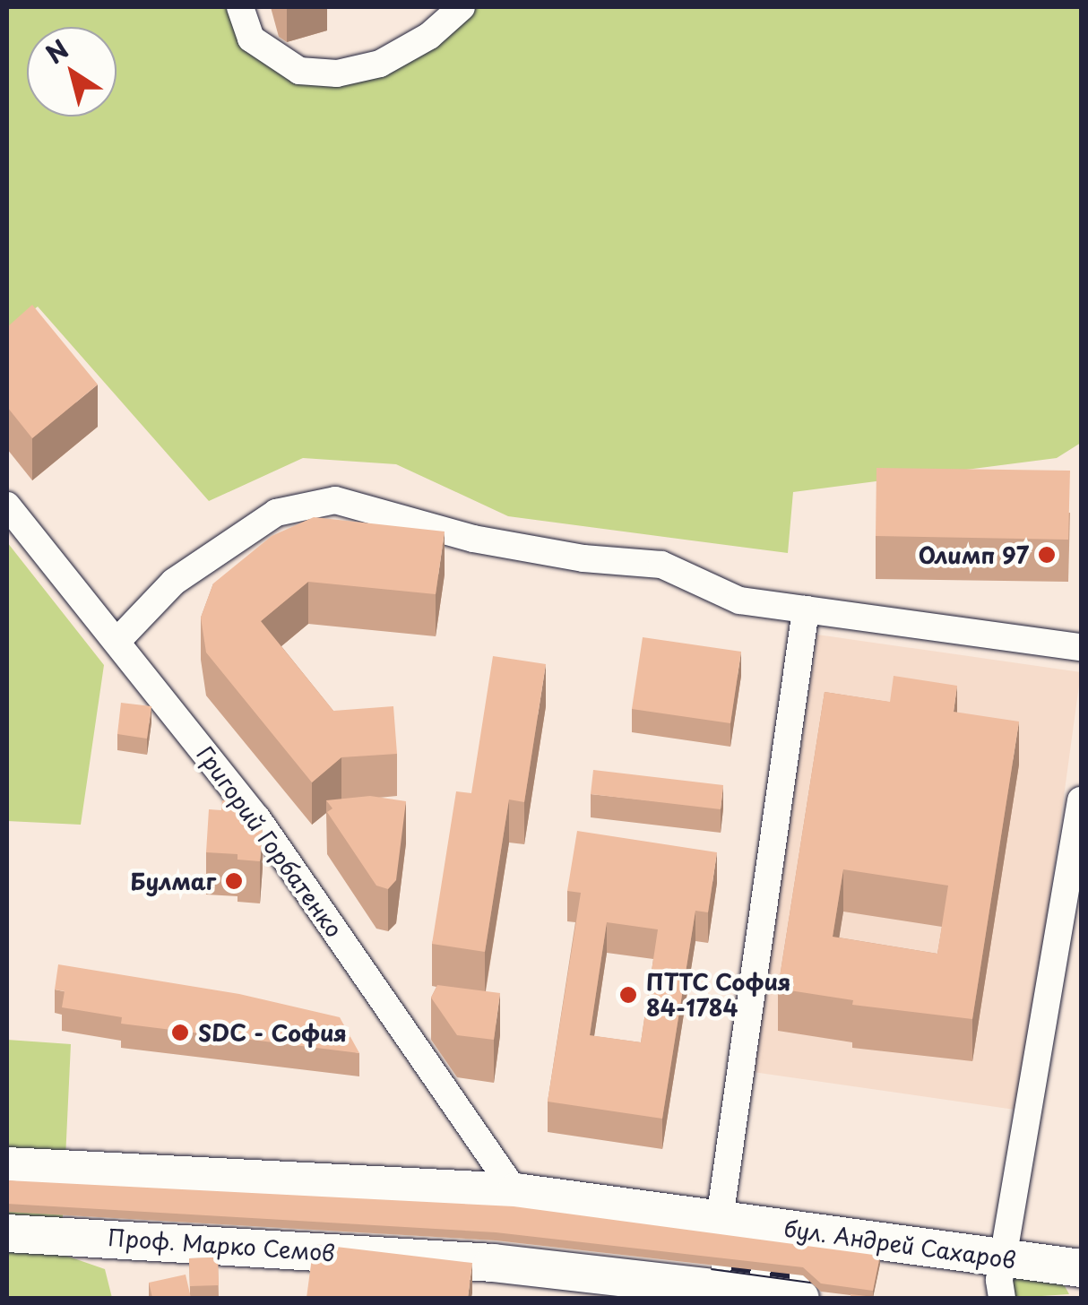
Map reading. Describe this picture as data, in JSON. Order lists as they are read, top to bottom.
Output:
{
  "streets": {
    "main road": ["бул. Андрей Сахаров", "Проф. Марко Семов"],
    "street": ["Григорий Горбатенко"]
  },
  "places": [
    "Олимп 97",
    "Булмаг",
    "ПТТС София 84-1784",
    "SDC - София"
  ],
  "north": "top left"
}
